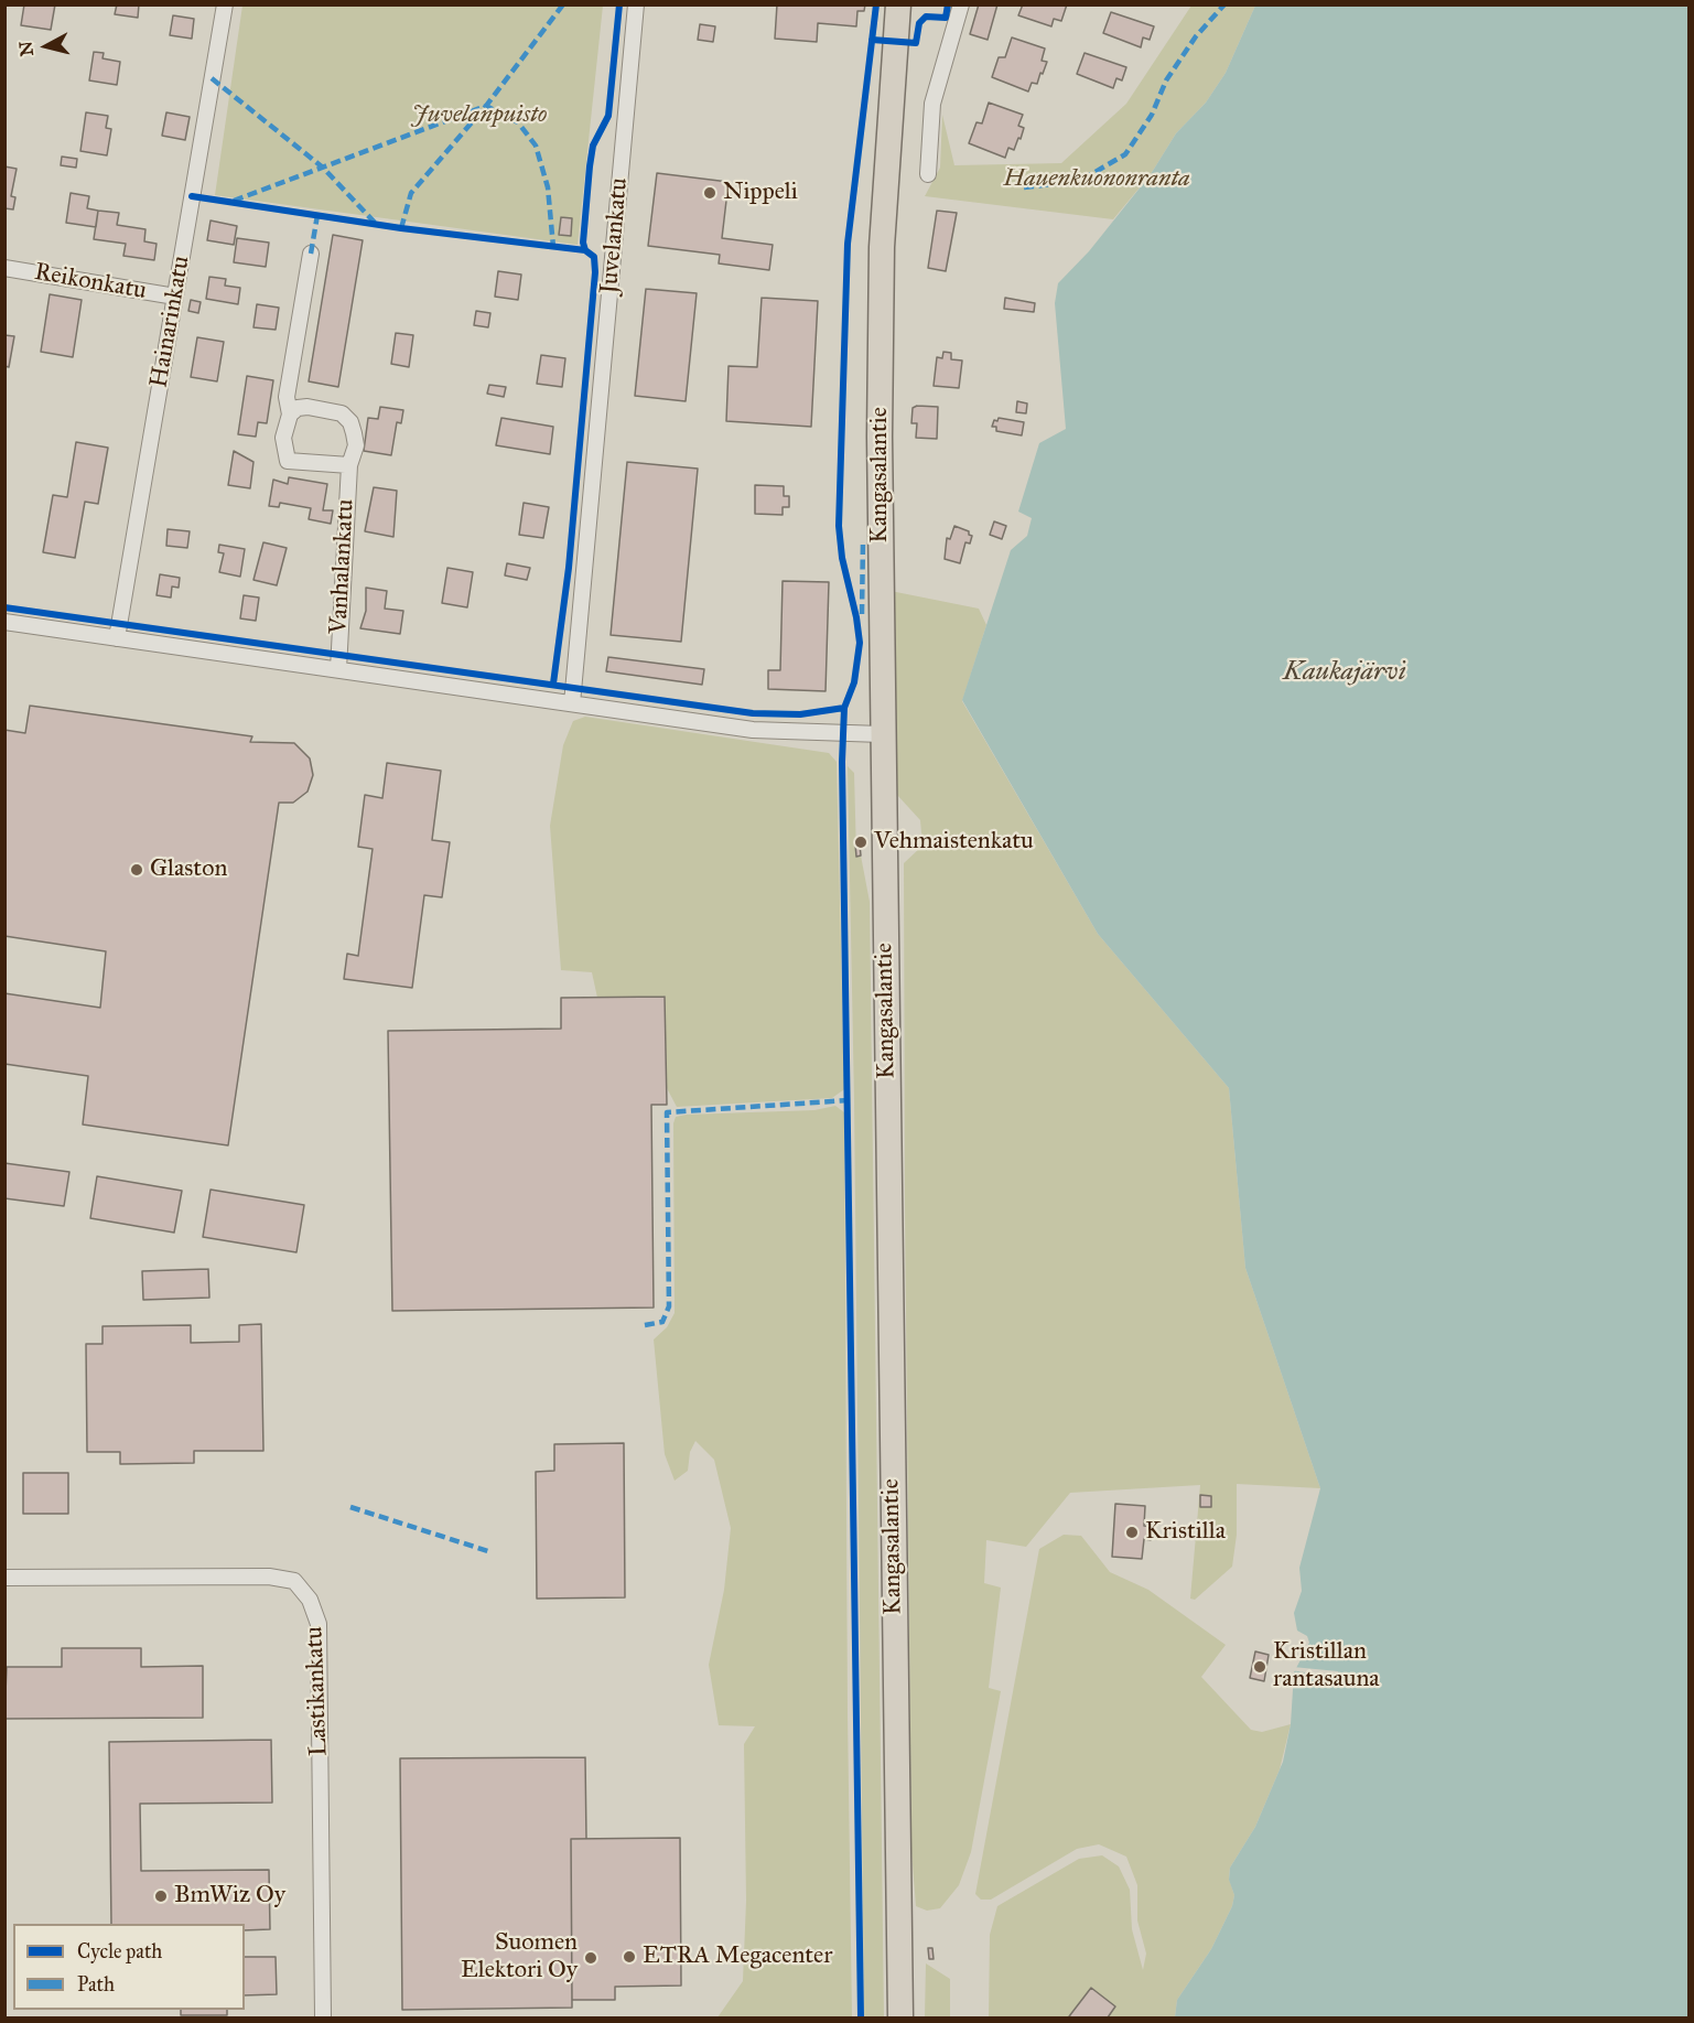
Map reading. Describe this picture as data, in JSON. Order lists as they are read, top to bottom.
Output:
{
  "streets": {
    "main road": ["Kangasalantie"],
    "street": [
      "Juvelankatu",
      "Reikonkatu",
      "Hainarinkatu",
      "Vanhalankatu",
      "Lastikankatu"
    ]
  },
  "crossings": [
    ["Reikonkatu", "Hainarinkatu"]
  ],
  "water": ["Kaukajärvi"],
  "parks": ["Juvelanpuisto", "Hauenkuononranta"],
  "places": [
    "Nippeli",
    "Vehmaistenkatu",
    "Glaston",
    "Kristilla",
    "Kristillan rantasauna",
    "BmWiz Oy",
    "ETRA Megacenter",
    "Suomen Elektori Oy"
  ],
  "legend": ["Cycle path", "Path"],
  "north": "left"
}
